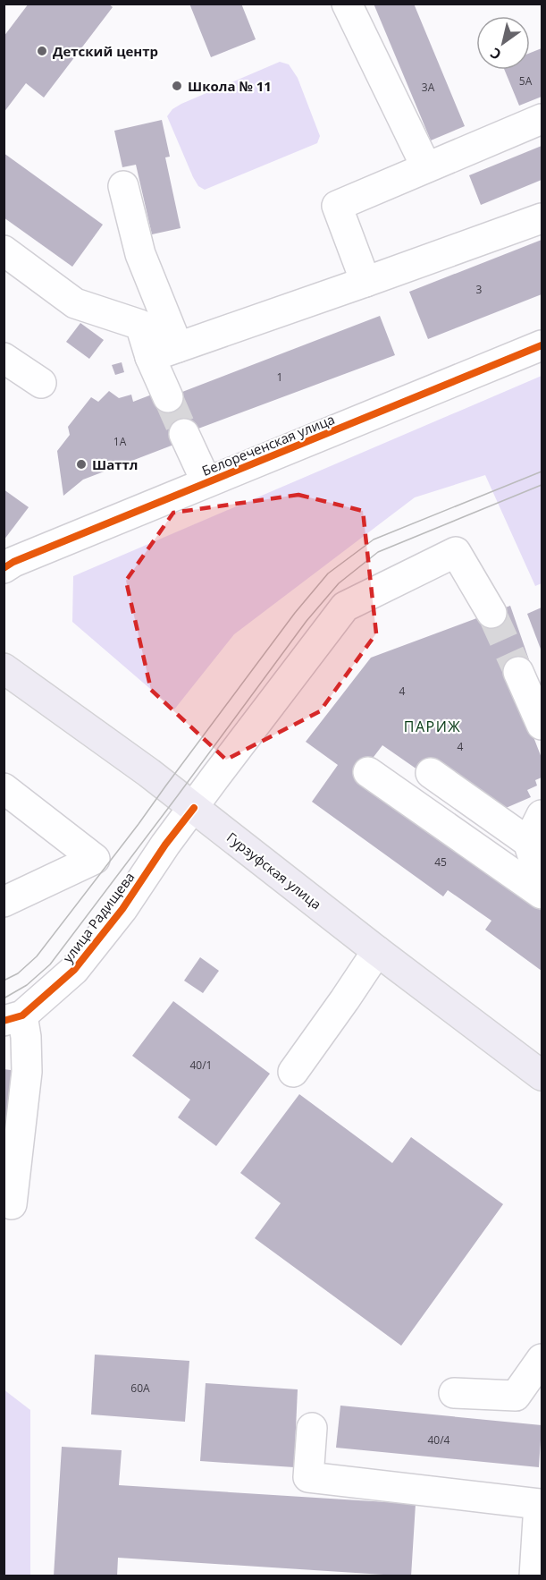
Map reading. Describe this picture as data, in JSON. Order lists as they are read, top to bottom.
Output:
{
  "streets": {
    "main road": ["Гурзуфская улица"],
    "street": ["Белореченская улица", "улица Радищева"]
  },
  "crossings": [
    ["Гурзуфская улица", "улица Радищева"]
  ],
  "districts": ["ПАРИЖ"],
  "places": ["Детский центр", "Школа № 11", "Шаттл"],
  "house_numbers": [
    "5А",
    "3А",
    "3",
    "1",
    "1А",
    "4",
    "4",
    "45",
    "40/1",
    "60А",
    "40/4"
  ],
  "north": "bottom left"
}
